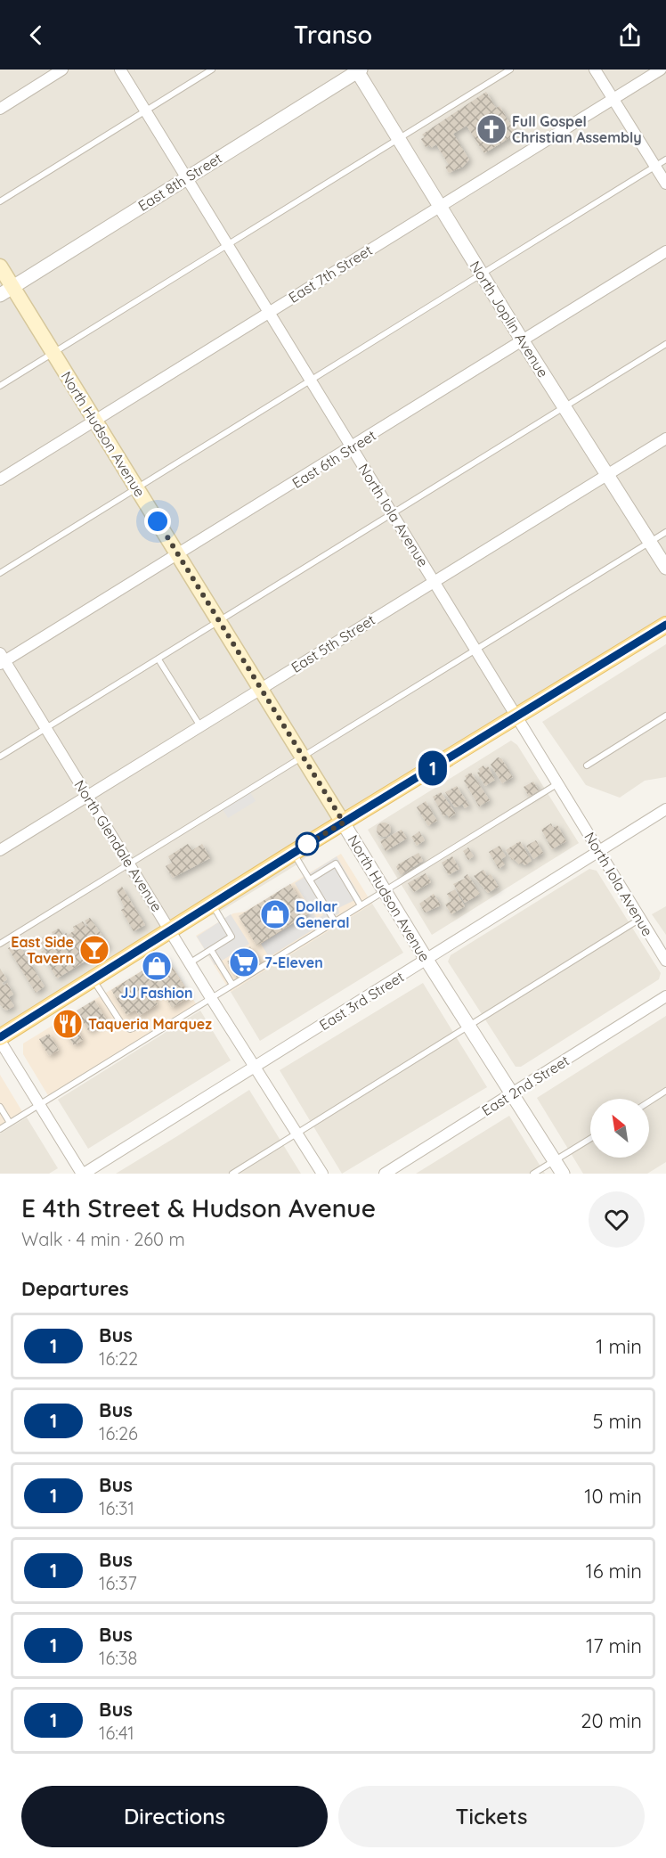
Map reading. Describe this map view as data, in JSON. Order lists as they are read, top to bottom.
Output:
{
  "streets": {
    "main road": ["North Hudson Avenue"],
    "street": [
      "East 8th Street",
      "East 7th Street",
      "North Joplin Avenue",
      "East 6th Street",
      "North Iola Avenue",
      "East 5th Street",
      "North Glendale Avenue",
      "East 3rd Street",
      "East 2nd Street"
    ]
  },
  "crossings": [
    ["East 8th Street", "North Joplin Avenue"],
    ["East 8th Street", "North Hudson Avenue"],
    ["East 8th Street", "North Iola Avenue"],
    ["East 7th Street", "North Joplin Avenue"],
    ["East 7th Street", "North Hudson Avenue"],
    ["East 7th Street", "North Iola Avenue"],
    ["North Joplin Avenue", "East 6th Street"],
    ["North Joplin Avenue", "East 5th Street"],
    ["North Hudson Avenue", "East 6th Street"],
    ["North Hudson Avenue", "East 5th Street"],
    ["North Hudson Avenue", "East 3rd Street"],
    ["North Hudson Avenue", "East 2nd Street"],
    ["East 6th Street", "North Iola Avenue"],
    ["East 6th Street", "North Glendale Avenue"],
    ["North Iola Avenue", "East 5th Street"],
    ["North Iola Avenue", "East 3rd Street"],
    ["East 5th Street", "North Glendale Avenue"],
    ["North Glendale Avenue", "East 3rd Street"]
  ],
  "places": {
    "church": ["Full Gospel Christian Assembly"],
    "shop": ["Dollar General", "JJ Fashion"],
    "bar": ["East Side Tavern"],
    "supermarket": ["7-Eleven"],
    "restaurant": ["Taqueria Marquez"]
  },
  "lines": ["bus line 1"],
  "north": "top left",
  "page": {
    "header": "Transo",
    "on_map": "1",
    "heading": [
      ["E 4th Street & Hudson Avenue", "Walk · 4 min · 260 m"],
      "Departures"
    ],
    "list": [
      {
        "mark": "1",
        "name": "Bus",
        "note": "16:22",
        "value": "1 min"
      },
      {
        "mark": "1",
        "name": "Bus",
        "note": "16:26",
        "value": "5 min"
      },
      {
        "mark": "1",
        "name": "Bus",
        "note": "16:31",
        "value": "10 min"
      },
      {
        "mark": "1",
        "name": "Bus",
        "note": "16:37",
        "value": "16 min"
      },
      {
        "mark": "1",
        "name": "Bus",
        "note": "16:38",
        "value": "17 min"
      },
      {
        "mark": "1",
        "name": "Bus",
        "note": "16:41",
        "value": "20 min"
      }
    ],
    "buttons": ["Directions", "Tickets"]
  }
}
